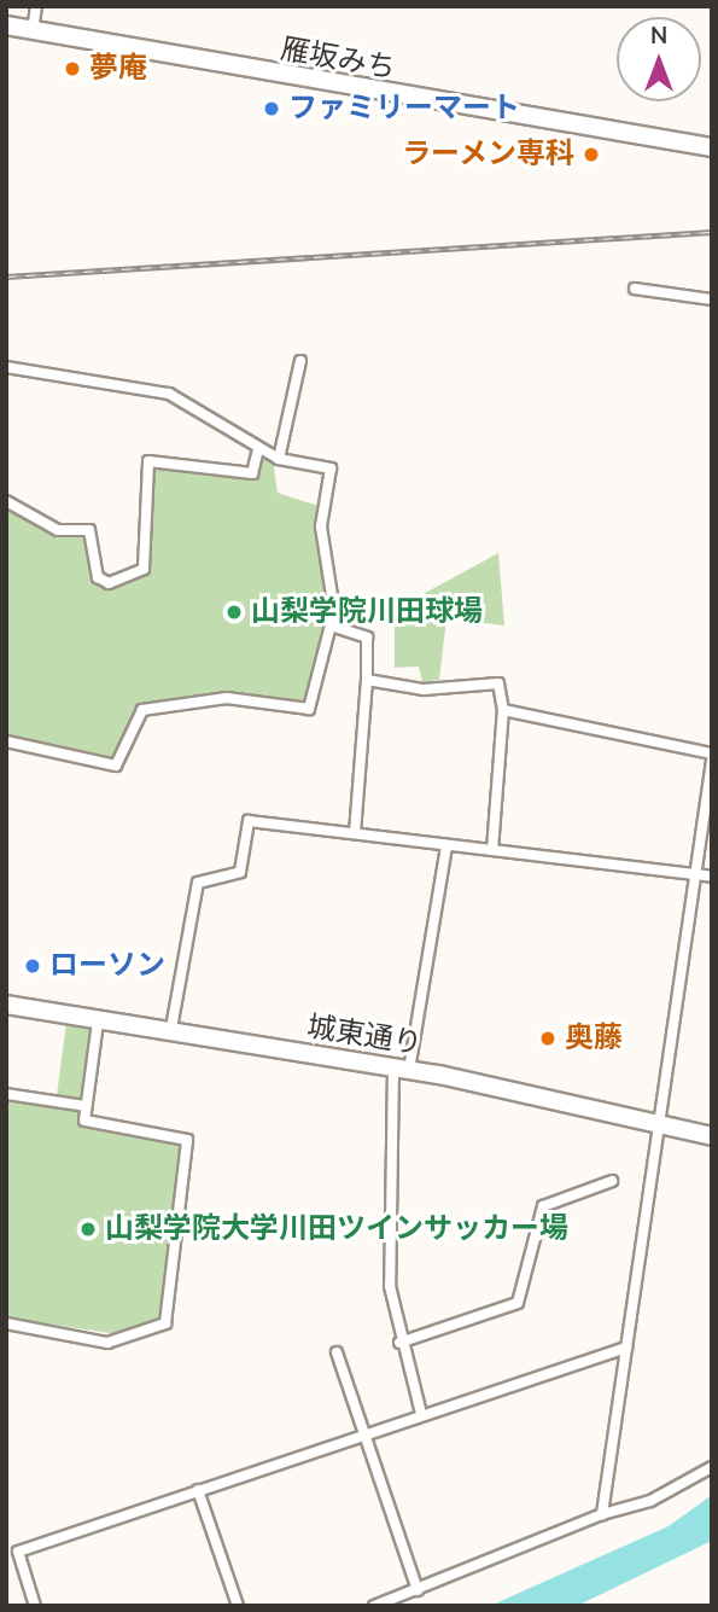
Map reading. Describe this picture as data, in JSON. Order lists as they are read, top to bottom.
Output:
{
  "streets": {
    "highway": ["雁坂みち", "城東通り"]
  },
  "places": [
    "夢庵",
    "ファミリーマート",
    "ラーメン専科",
    "山梨学院川田球場",
    "ローソン",
    "奥藤",
    "山梨学院大学川田ツインサッカー場"
  ],
  "north": "top"
}
